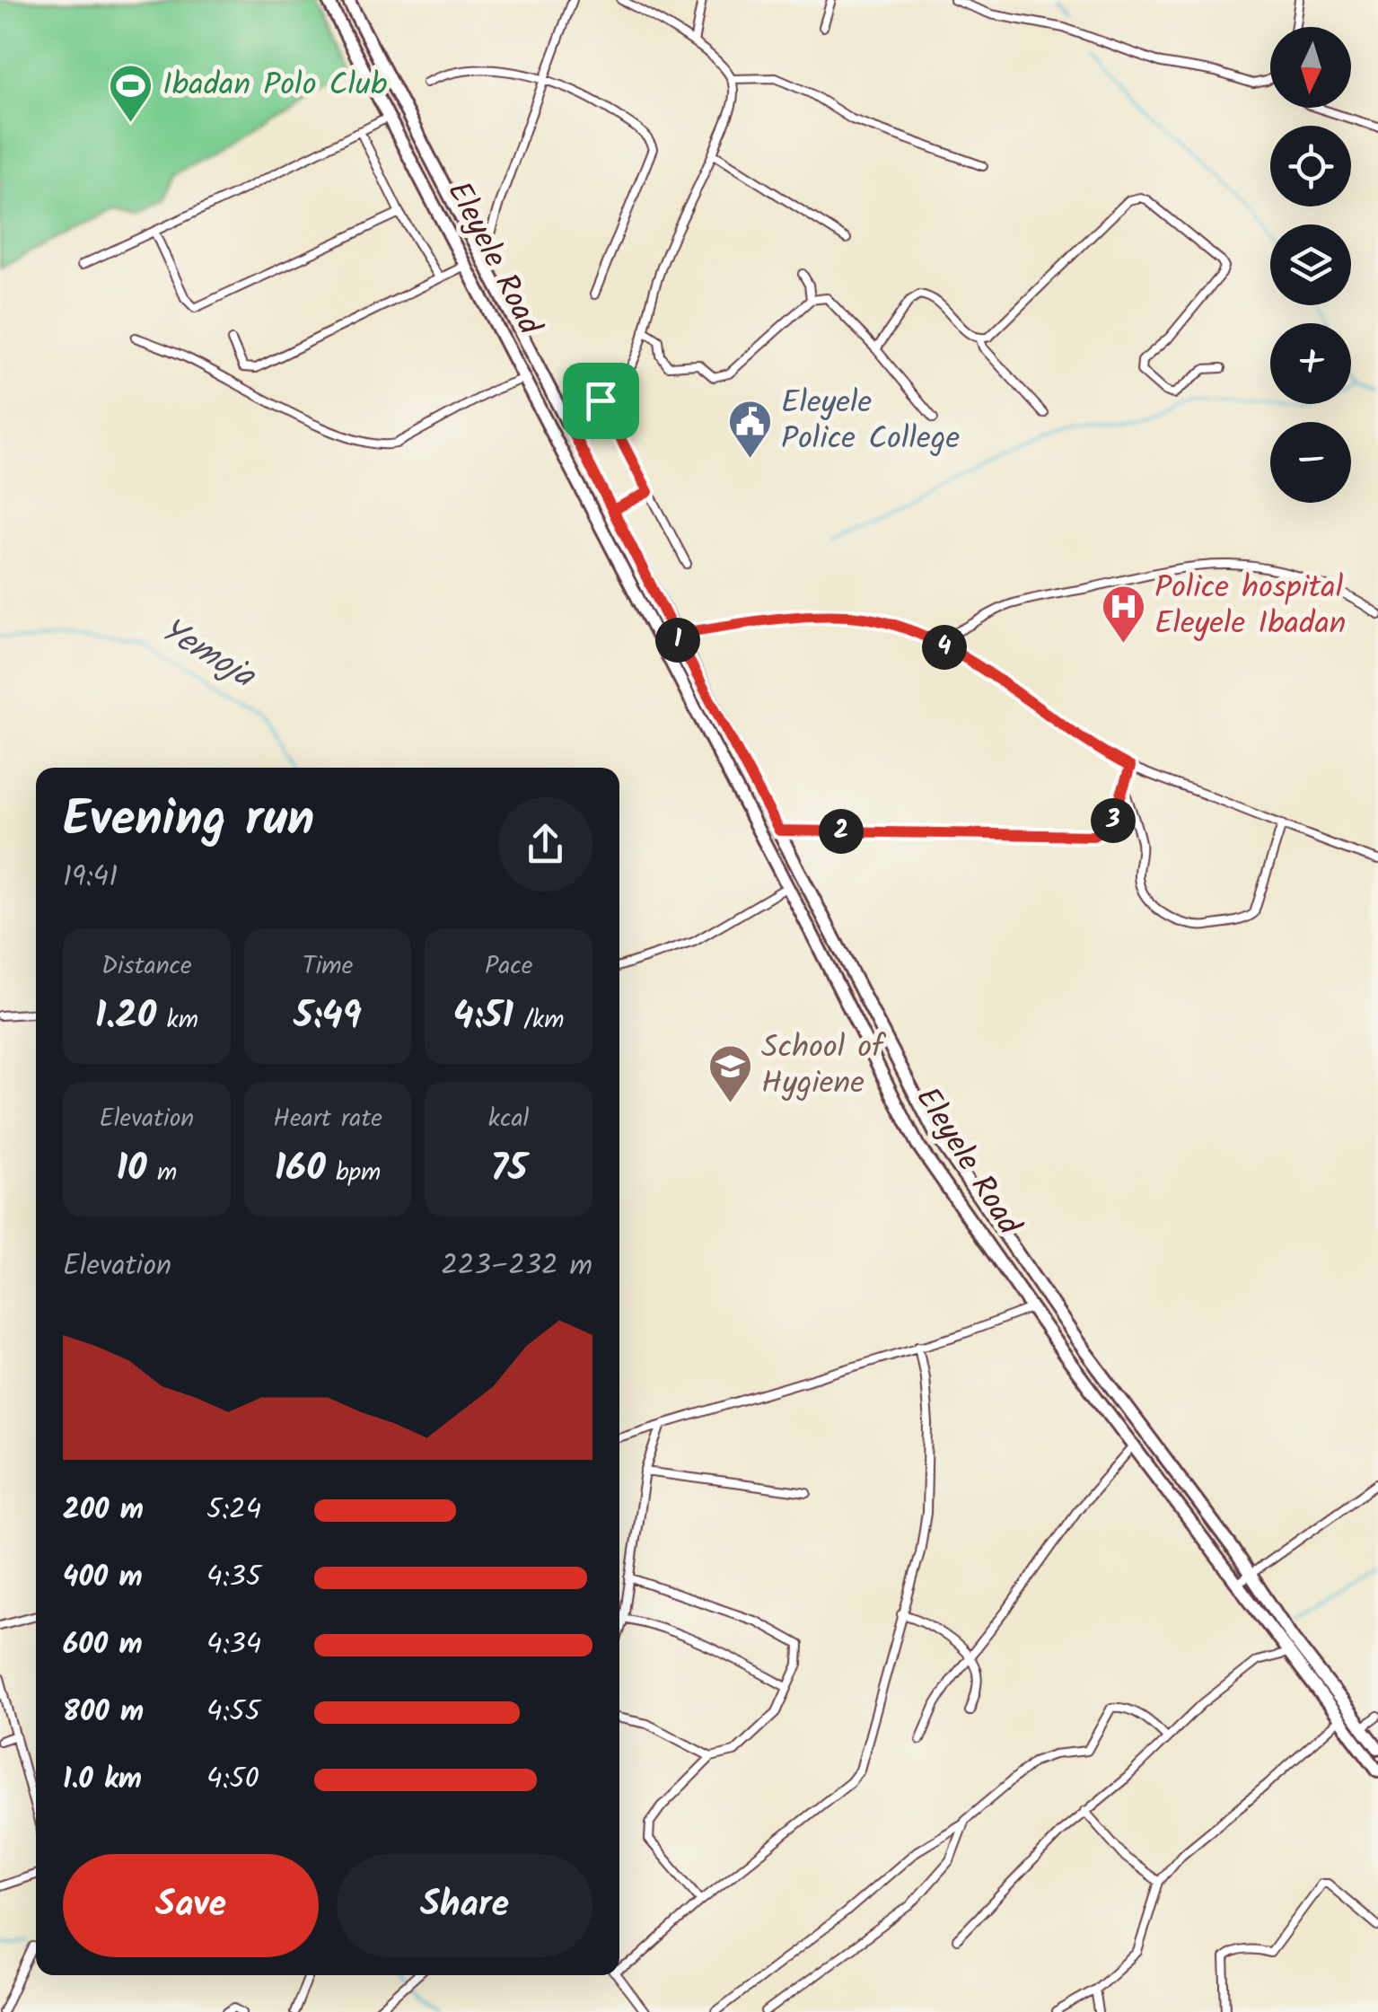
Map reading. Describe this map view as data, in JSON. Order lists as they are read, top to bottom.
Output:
{
  "streets": {
    "main road": ["Eleyele Road"]
  },
  "water": ["Yemoja"],
  "places": {
    "sports": ["Ibadan Polo Club"],
    "public building": ["Eleyele Police College"],
    "hospital": ["Police hospital Eleyele Ibadan"],
    "school or university": ["School of Hygiene"]
  },
  "north": "bottom",
  "page": {
    "map_buttons": ["+", "−"],
    "pins": [
      "1",
      "4",
      "3",
      "2"
    ],
    "heading": ["Evening run", "19:41"],
    "stats": [
      ["Distance", "1.20 km"],
      ["Time", "5:49"],
      ["Pace", "4:51 /km"],
      ["Elevation", "10 m"],
      ["Heart rate", "160 bpm"],
      ["kcal", "75"]
    ],
    "chart": ["Elevation", "223–232 m"],
    "list": [
      {
        "name": "200 m",
        "note": "5:24"
      },
      {
        "name": "400 m",
        "note": "4:35"
      },
      {
        "name": "600 m",
        "note": "4:34"
      },
      {
        "name": "800 m",
        "note": "4:55"
      },
      {
        "name": "1.0 km",
        "note": "4:50"
      }
    ],
    "buttons": ["Save", "Share"]
  }
}
